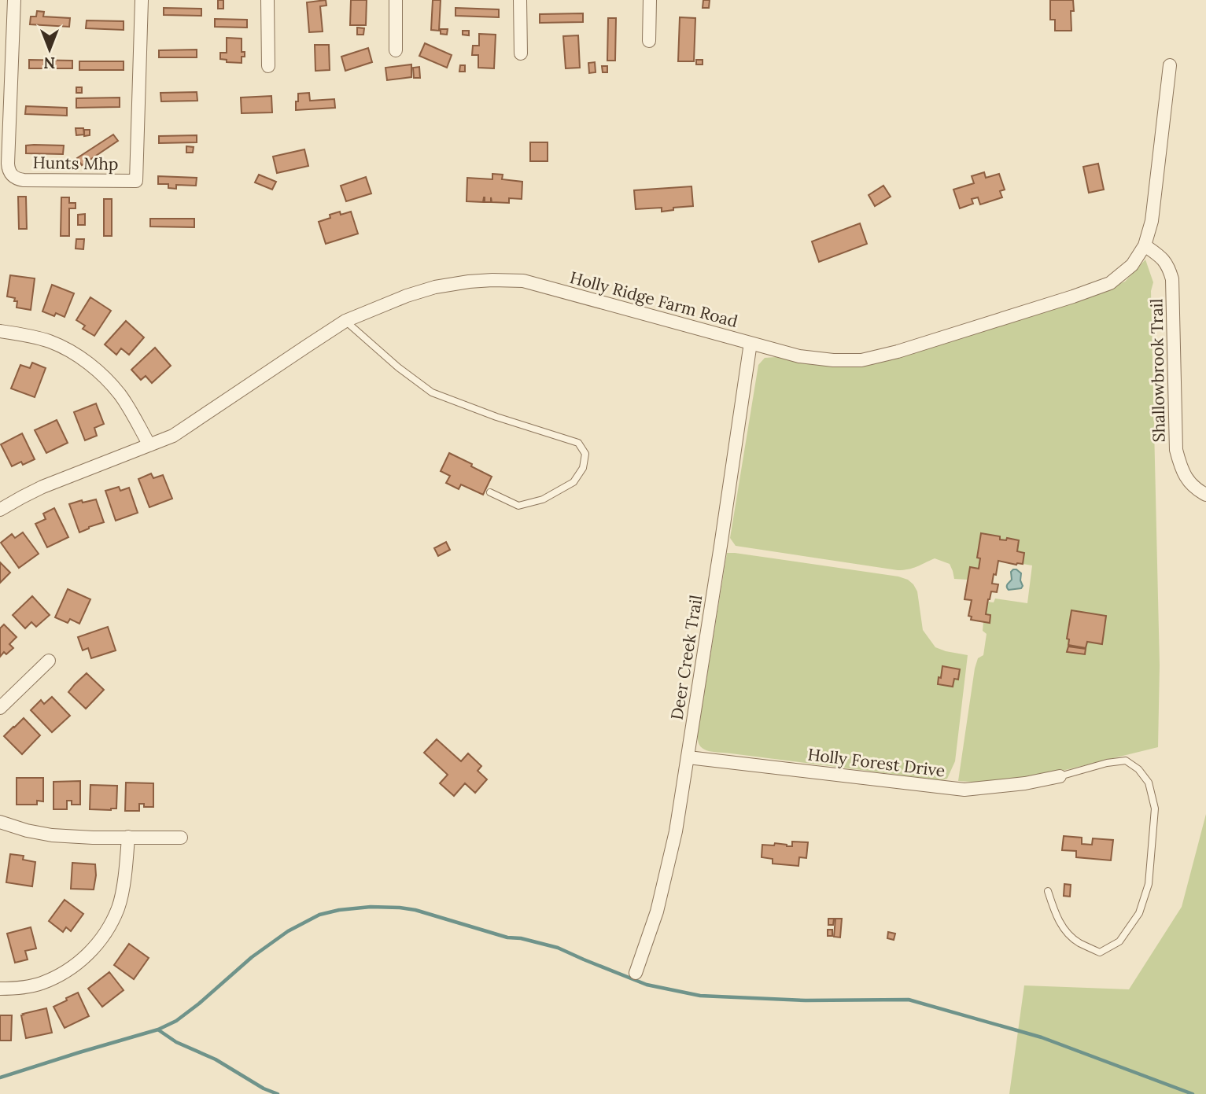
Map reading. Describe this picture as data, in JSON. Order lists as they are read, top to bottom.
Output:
{
  "streets": {
    "street": [
      "Hunts Mhp",
      "Holly Ridge Farm Road",
      "Shallowbrook Trail",
      "Deer Creek Trail",
      "Holly Forest Drive"
    ]
  },
  "crossings": [
    ["Holly Ridge Farm Road", "Shallowbrook Trail"],
    ["Holly Ridge Farm Road", "Deer Creek Trail"],
    ["Deer Creek Trail", "Holly Forest Drive"]
  ],
  "north": "bottom"
}
